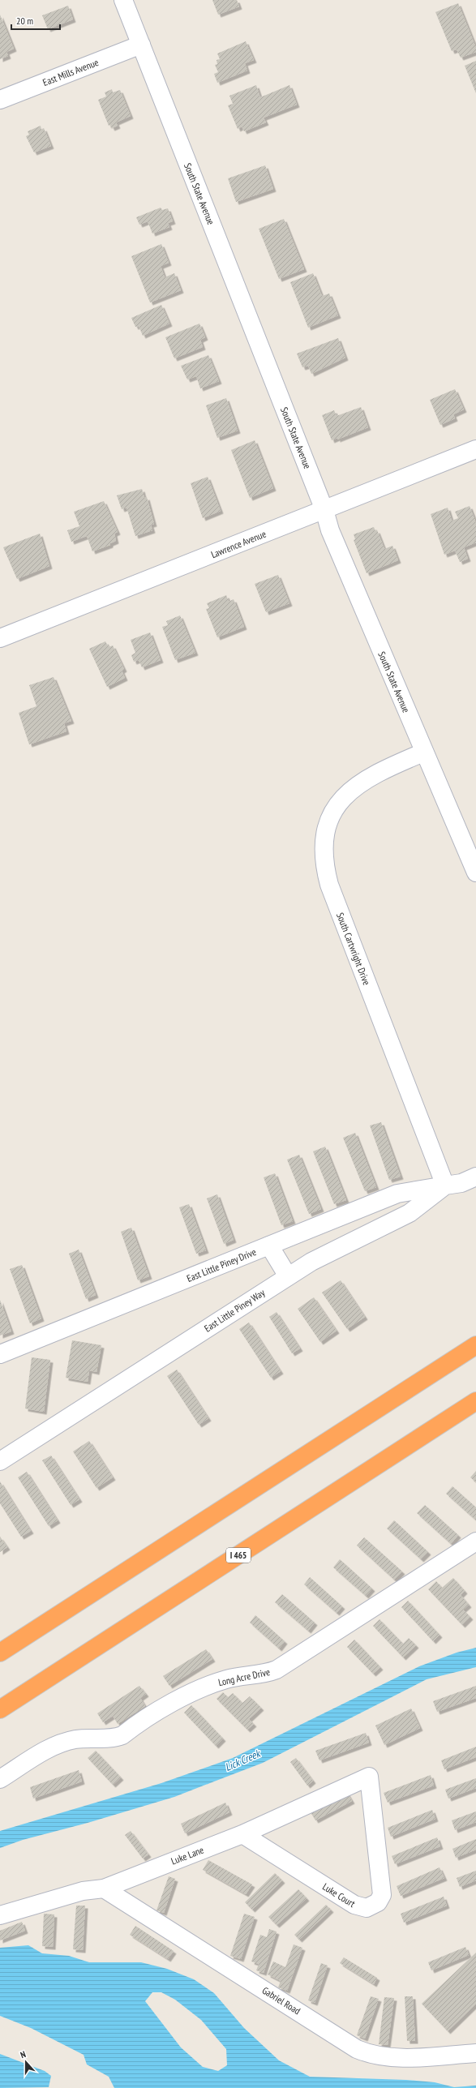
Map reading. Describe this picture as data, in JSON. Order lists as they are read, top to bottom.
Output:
{
  "streets": {
    "highway": ["I 465"],
    "street": [
      "East Mills Avenue",
      "South State Avenue",
      "Lawrence Avenue",
      "South Cartwright Drive",
      "East Little Piney Drive",
      "East Little Piney Way",
      "Long Acre Drive",
      "Luke Lane",
      "Luke Court",
      "Gabriel Road"
    ]
  },
  "crossings": [
    ["East Mills Avenue", "South State Avenue"],
    ["South State Avenue", "Lawrence Avenue"],
    ["South State Avenue", "South Cartwright Drive"],
    ["South Cartwright Drive", "East Little Piney Drive"],
    ["South Cartwright Drive", "East Little Piney Way"],
    ["East Little Piney Drive", "East Little Piney Way"],
    ["Luke Lane", "Luke Court"],
    ["Luke Lane", "Gabriel Road"]
  ],
  "water": ["Lick Creek"],
  "scale_bar": "20 m",
  "north": "top"
}
